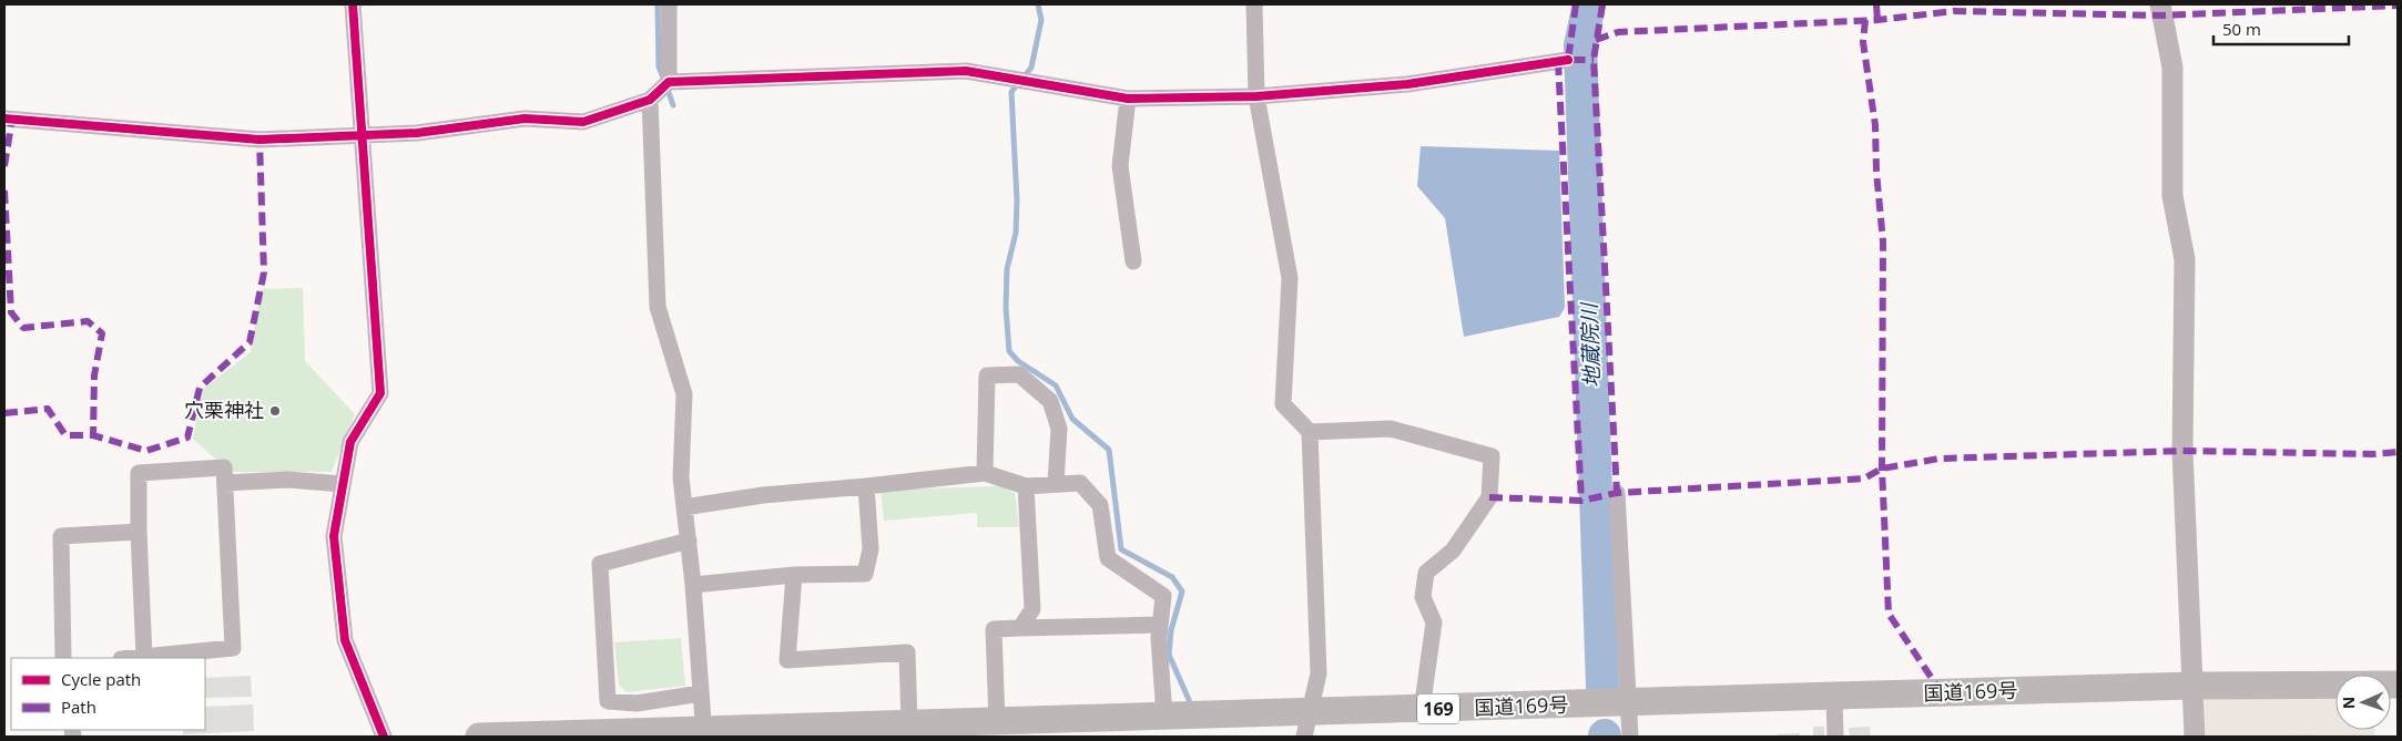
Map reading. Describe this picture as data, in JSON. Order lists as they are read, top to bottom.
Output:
{
  "streets": {
    "highway": ["国道169号", "169"]
  },
  "water": ["地蔵院川"],
  "places": ["穴栗神社"],
  "legend": ["Cycle path", "Path"],
  "scale_bar": "50 m",
  "north": "left"
}
